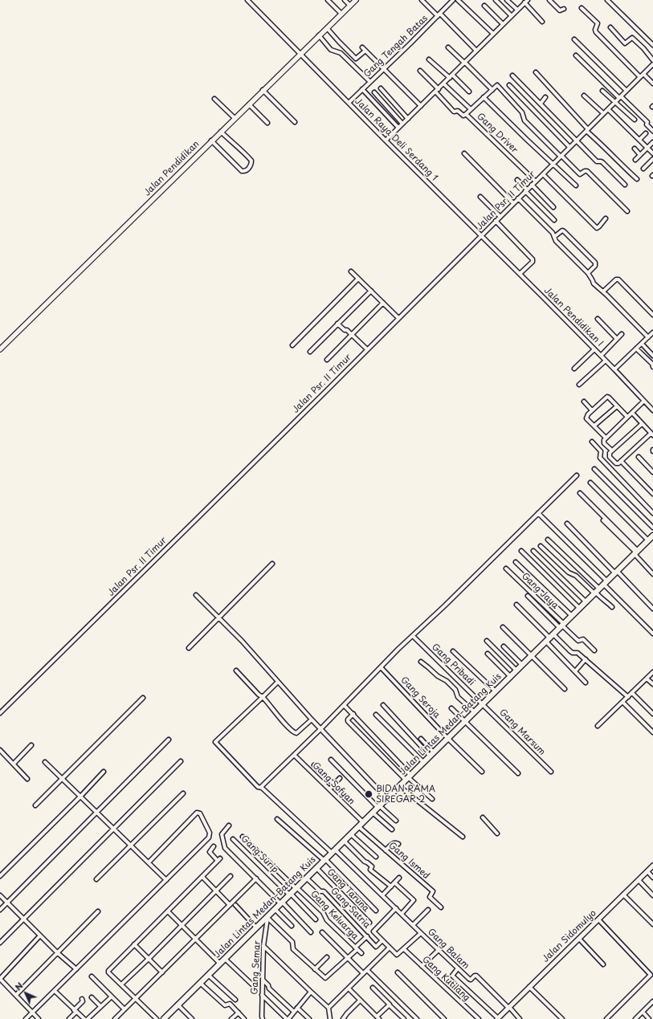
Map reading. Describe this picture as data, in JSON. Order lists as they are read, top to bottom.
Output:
{
  "streets": {
    "highway": ["Jalan Lintas Medan–Batang Kuis"],
    "main road": ["Jalan Pendidikan"],
    "street": [
      "Gang Tengah Batas",
      "Gang Driver",
      "Jalan Raya Deli Serdang 1",
      "Jalan Psr. II Timur",
      "Jalan Pendidikan I",
      "Gang Jaya",
      "Gang Pribadi",
      "Gang Seroja",
      "Gang Marsum",
      "Gang Sofyan",
      "Gang Surip",
      "Gang Ismed",
      "Gang Taruna",
      "Gang Satria",
      "Gang Keluarga",
      "Jalan Sidomulyo",
      "Gang Balam",
      "Gang Semar",
      "Gang Kutilang"
    ]
  },
  "crossings": [
    ["Gang Tengah Batas", "Jalan Raya Deli Serdang 1"],
    ["Gang Driver", "Jalan Psr. II Timur"],
    ["Jalan Raya Deli Serdang 1", "Jalan Pendidikan"],
    ["Jalan Raya Deli Serdang 1", "Jalan Psr. II Timur"],
    ["Jalan Raya Deli Serdang 1", "Jalan Pendidikan I"],
    ["Jalan Psr. II Timur", "Jalan Pendidikan I"],
    ["Gang Jaya", "Jalan Lintas Medan–Batang Kuis"],
    ["Gang Pribadi", "Jalan Lintas Medan–Batang Kuis"],
    ["Gang Pribadi", "Gang Marsum"],
    ["Gang Seroja", "Jalan Lintas Medan–Batang Kuis"],
    ["Jalan Lintas Medan–Batang Kuis", "Gang Marsum"],
    ["Jalan Lintas Medan–Batang Kuis", "Gang Sofyan"],
    ["Jalan Lintas Medan–Batang Kuis", "Gang Surip"],
    ["Jalan Lintas Medan–Batang Kuis", "Gang Ismed"],
    ["Jalan Lintas Medan–Batang Kuis", "Gang Taruna"],
    ["Jalan Lintas Medan–Batang Kuis", "Gang Satria"],
    ["Jalan Lintas Medan–Batang Kuis", "Gang Keluarga"],
    ["Jalan Lintas Medan–Batang Kuis", "Gang Balam"],
    ["Jalan Lintas Medan–Batang Kuis", "Gang Semar"],
    ["Jalan Sidomulyo", "Gang Balam"]
  ],
  "places": ["BIDAN RAMA SIREGAR 2"],
  "north": "top left"
}
